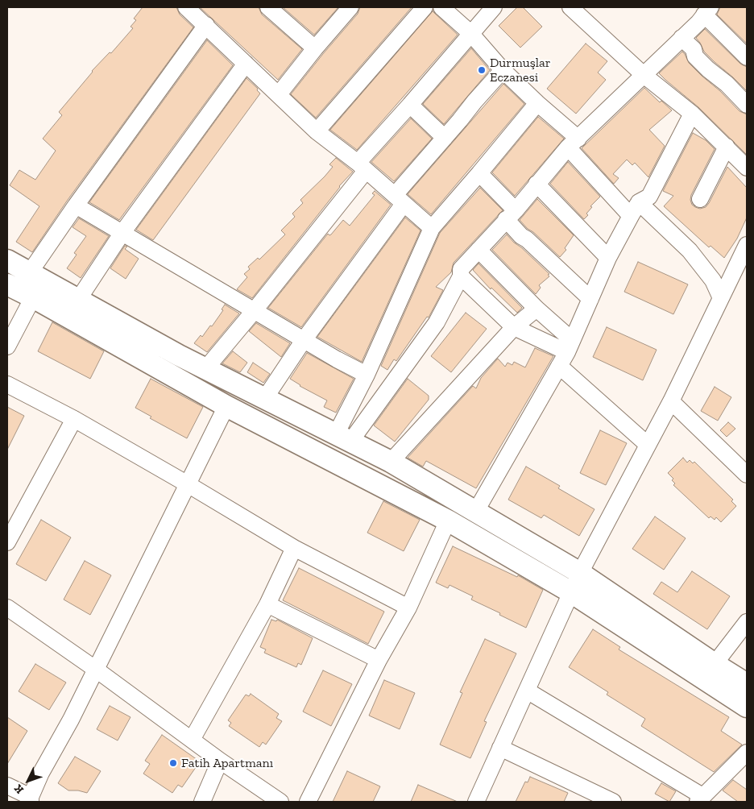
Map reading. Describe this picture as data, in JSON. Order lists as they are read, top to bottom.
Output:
{
  "places": ["Durmuşlar Eczanesi", "Fatih Apartmanı"],
  "north": "bottom left"
}
